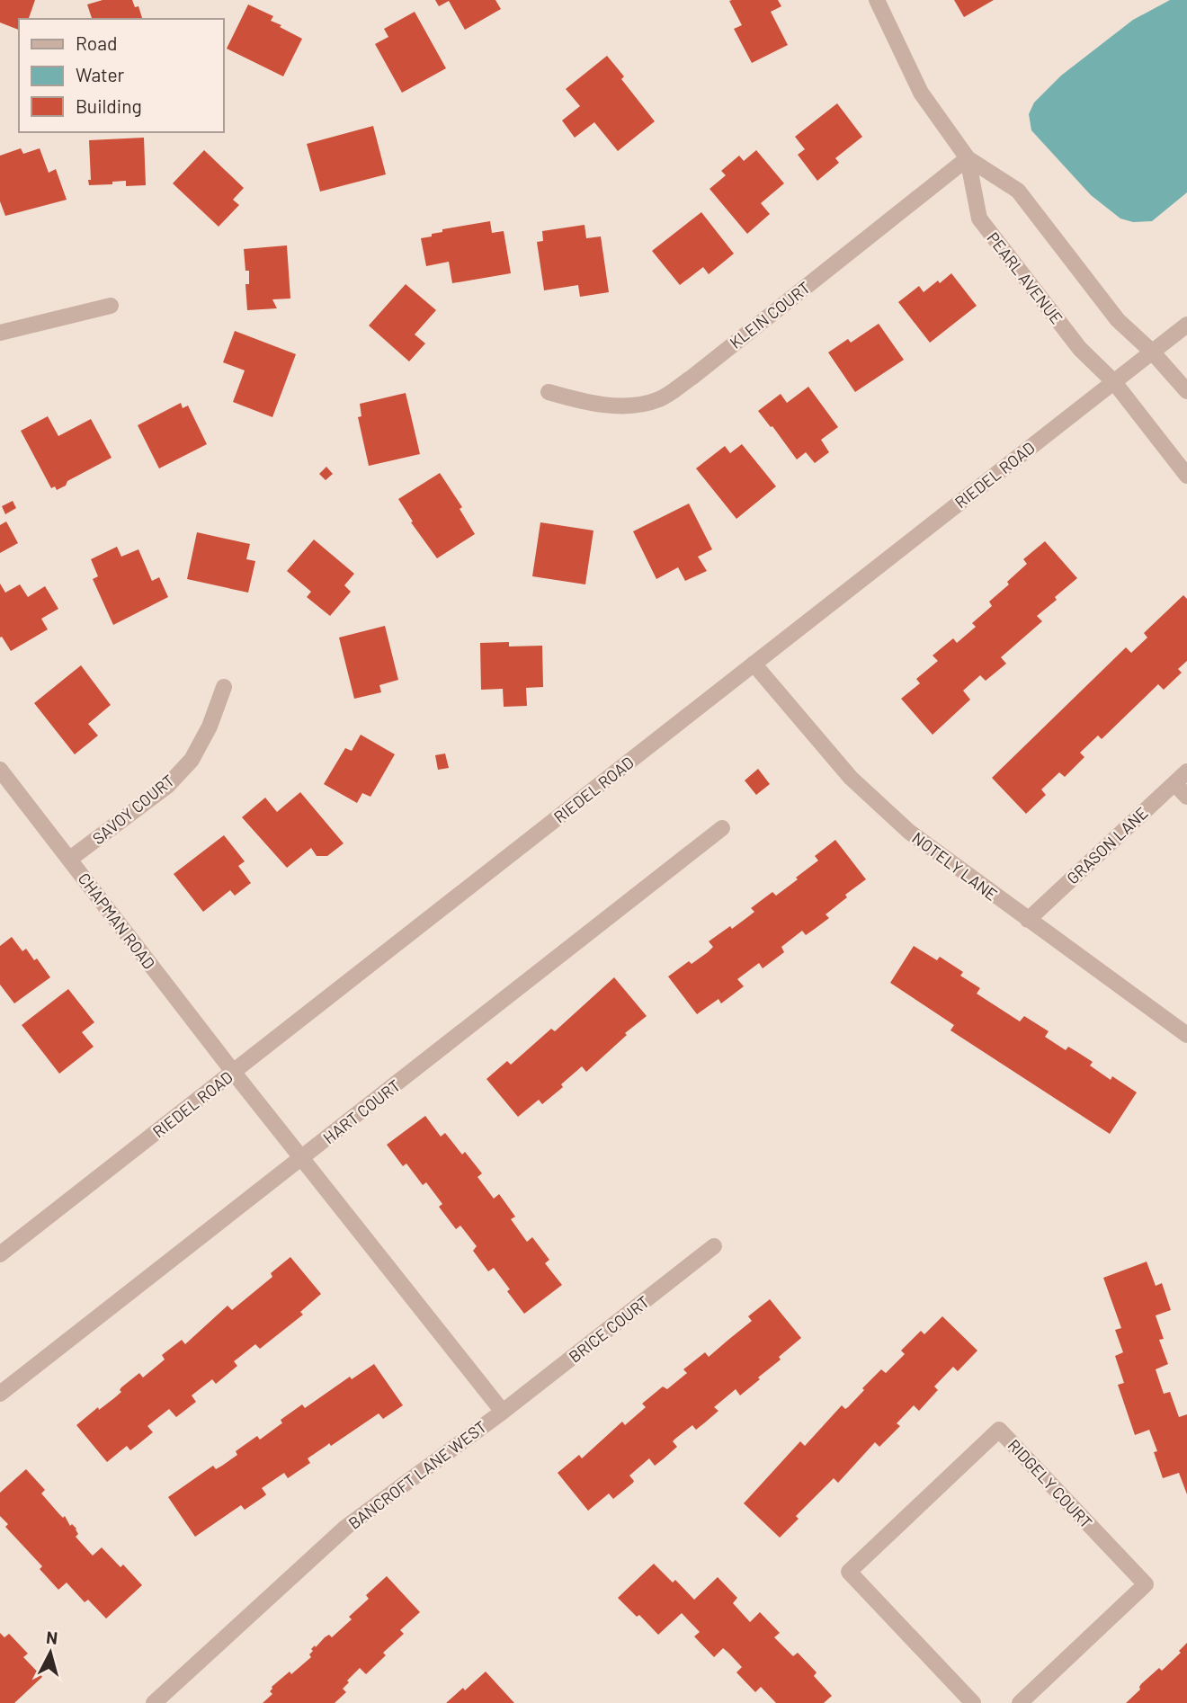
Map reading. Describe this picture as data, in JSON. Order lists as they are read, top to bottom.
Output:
{
  "streets": {
    "street": [
      "PEARL AVENUE",
      "KLEIN COURT",
      "RIEDEL ROAD",
      "SAVOY COURT",
      "GRASON LANE",
      "NOTELY LANE",
      "CHAPMAN ROAD",
      "HART COURT",
      "BRICE COURT",
      "BANCROFT LANE WEST",
      "RIDGELY COURT"
    ]
  },
  "crossings": [
    ["PEARL AVENUE", "KLEIN COURT"],
    ["PEARL AVENUE", "RIEDEL ROAD"],
    ["RIEDEL ROAD", "NOTELY LANE"],
    ["RIEDEL ROAD", "CHAPMAN ROAD"],
    ["RIEDEL ROAD", "BANCROFT LANE WEST"],
    ["SAVOY COURT", "CHAPMAN ROAD"],
    ["GRASON LANE", "NOTELY LANE"],
    ["CHAPMAN ROAD", "BANCROFT LANE WEST"],
    ["HART COURT", "BANCROFT LANE WEST"],
    ["BRICE COURT", "BANCROFT LANE WEST"]
  ],
  "legend": ["Road", "Water", "Building"],
  "north": "top"
}
